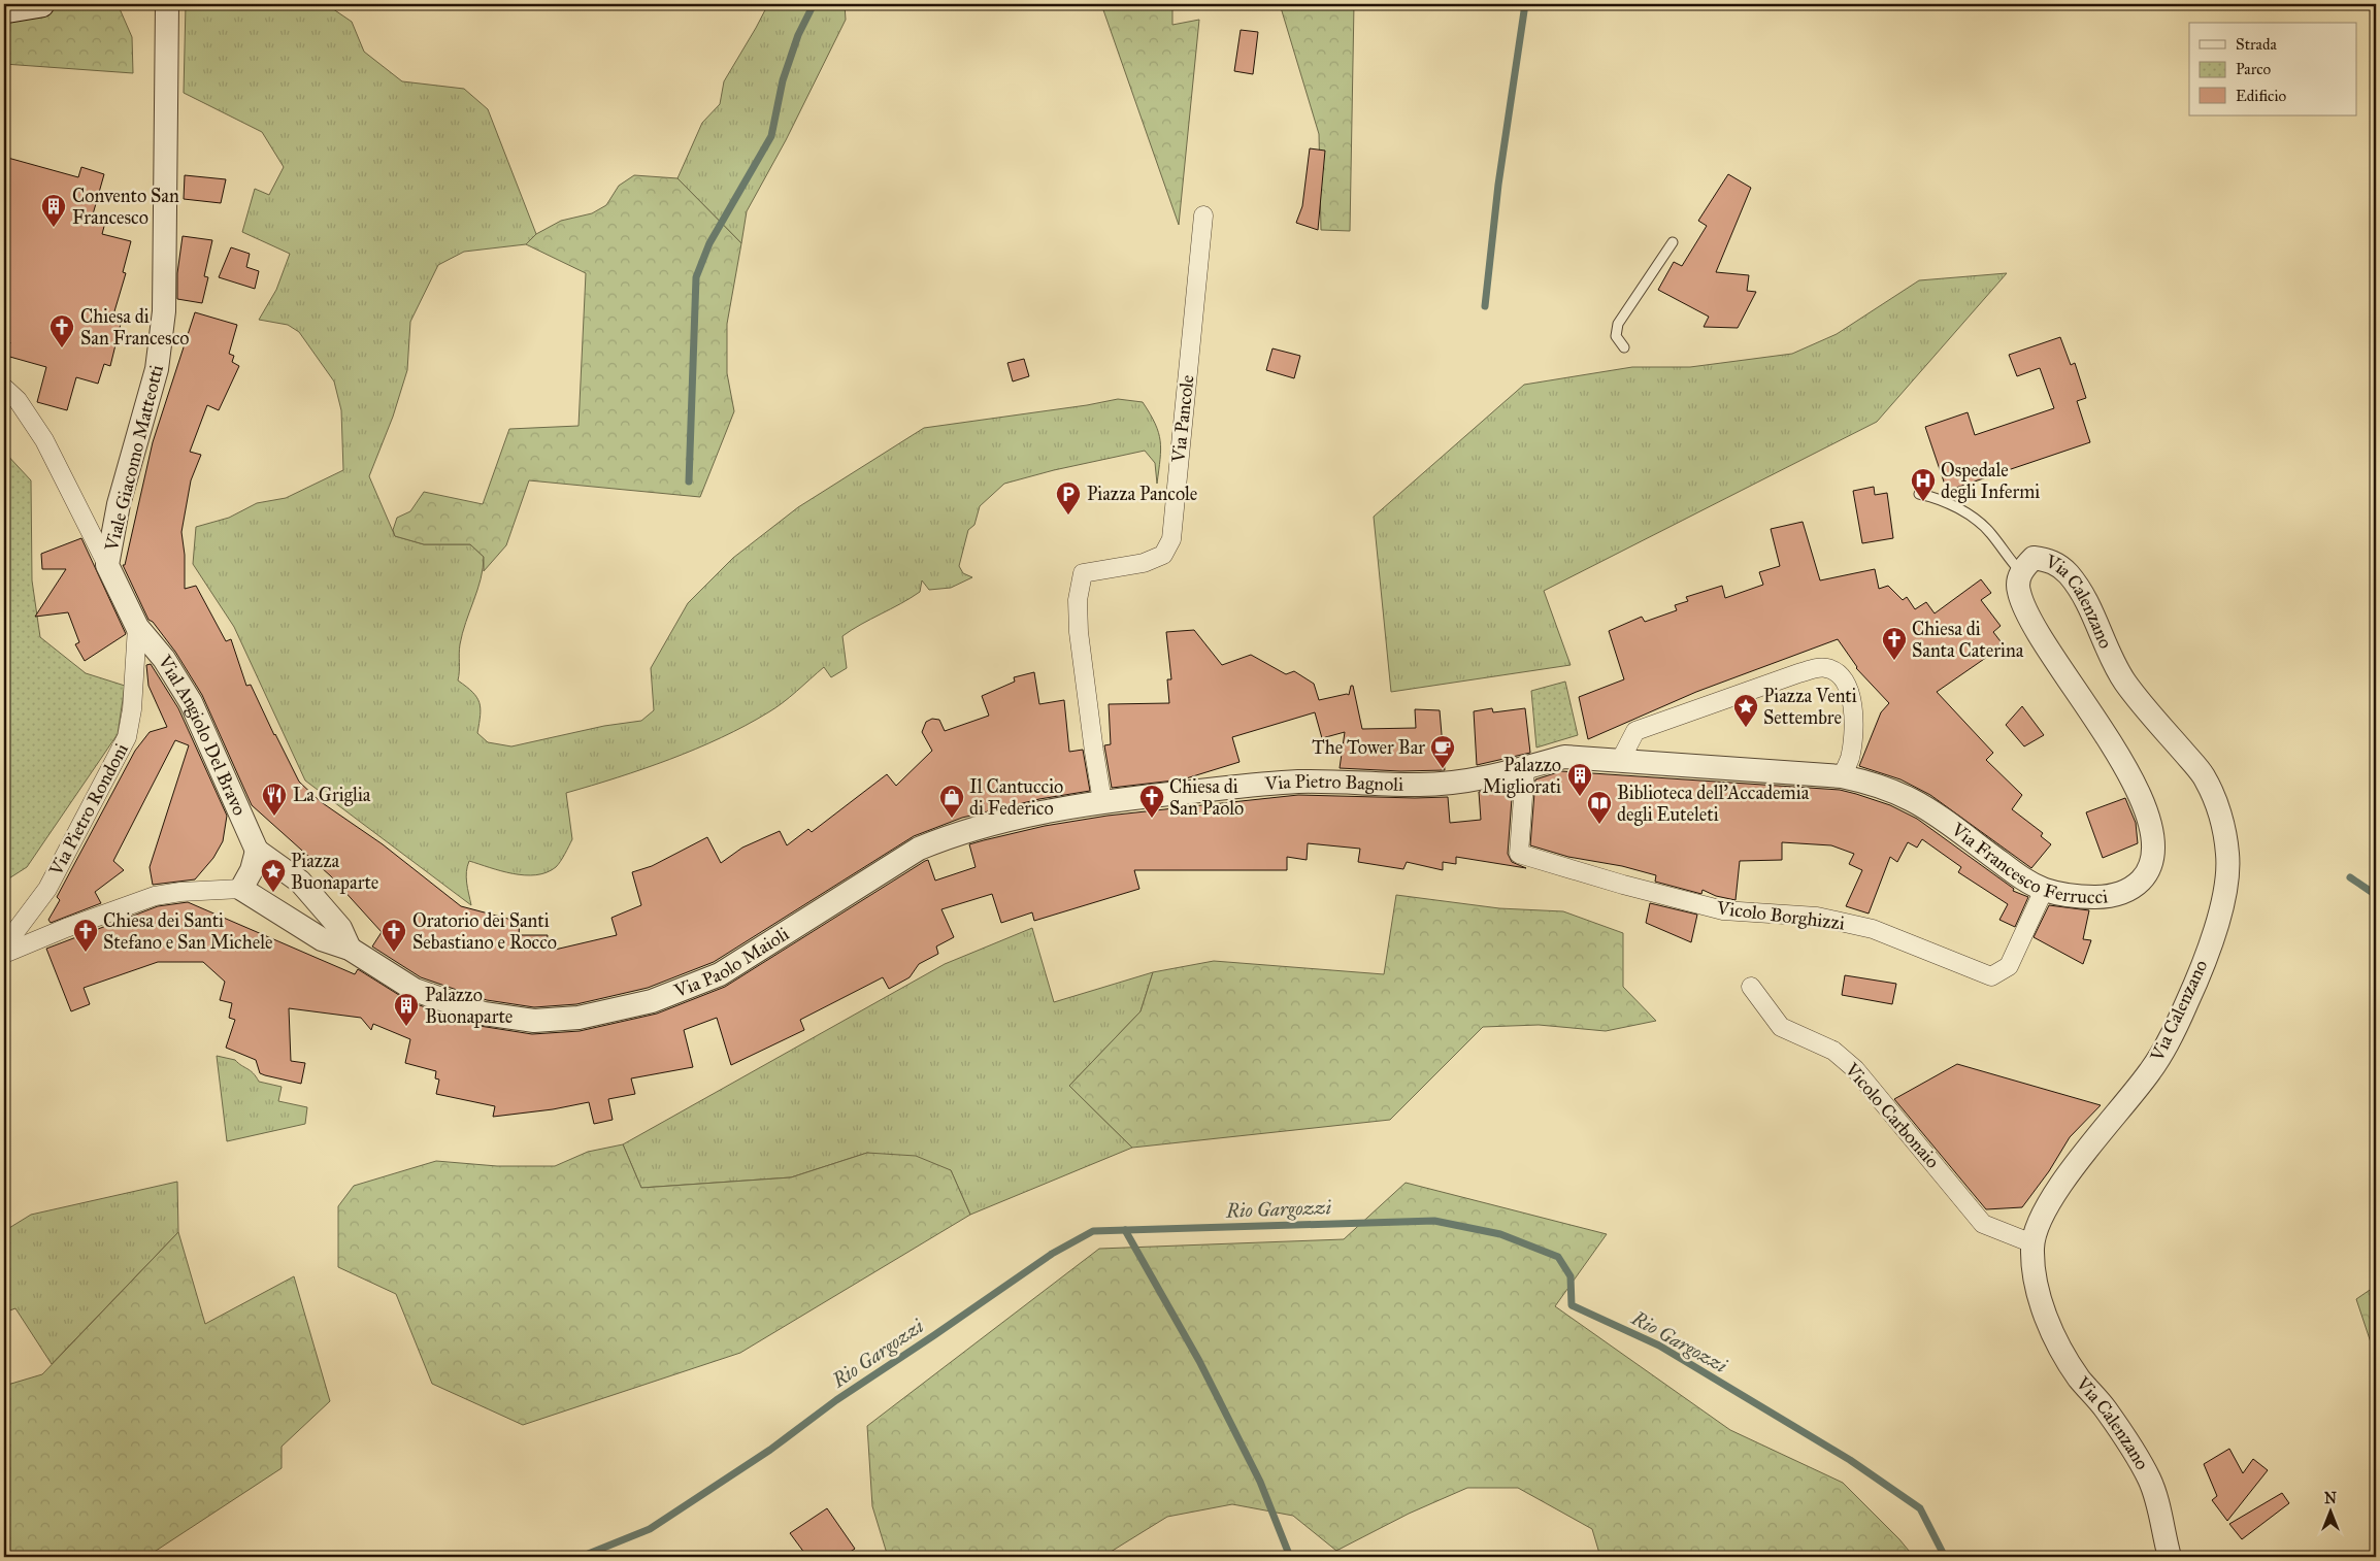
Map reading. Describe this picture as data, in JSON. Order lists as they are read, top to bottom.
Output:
{
  "streets": {
    "street": [
      "Via Pancole",
      "Viale Giacomo Matteotti",
      "Via Calenzano",
      "Vial Angiolo Del Bravo",
      "Via Pietro Bagnoli",
      "Via Pietro Rondoni",
      "Via Francesco Ferrucci",
      "Vicolo Borghizzi",
      "Via Paolo Maioli",
      "Vicolo Carbonaio"
    ]
  },
  "crossings": [
    ["Via Pancole", "Via Pietro Bagnoli"],
    ["Via Pancole", "Via Paolo Maioli"],
    ["Viale Giacomo Matteotti", "Vial Angiolo Del Bravo"],
    ["Viale Giacomo Matteotti", "Via Pietro Rondoni"],
    ["Via Calenzano", "Via Francesco Ferrucci"],
    ["Via Calenzano", "Vicolo Carbonaio"],
    ["Vial Angiolo Del Bravo", "Via Pietro Rondoni"],
    ["Via Pietro Bagnoli", "Via Francesco Ferrucci"],
    ["Via Pietro Bagnoli", "Vicolo Borghizzi"],
    ["Via Pietro Bagnoli", "Via Paolo Maioli"],
    ["Via Francesco Ferrucci", "Vicolo Borghizzi"]
  ],
  "water": ["Rio Gargozzi"],
  "places": {
    "building": ["Convento San Francesco", "Palazzo Migliorati", "Palazzo Buonaparte"],
    "church": [
      "Chiesa di San Francesco",
      "Chiesa di Santa Caterina",
      "Chiesa di San Paolo",
      "Chiesa dei Santi Stefano e San Michele",
      "Oratorio dei Santi Sebastiano e Rocco"
    ],
    "hospital": ["Ospedale degli Infermi"],
    "parking": ["Piazza Pancole"],
    "place": ["Piazza Venti Settembre", "Piazza Buonaparte"],
    "cafe": ["The Tower Bar"],
    "restaurant": ["La Griglia"],
    "shop": ["Il Cantuccio di Federico"],
    "library": ["Biblioteca dell'Accademia degli Euteleti"]
  },
  "legend": ["Strada", "Parco", "Edificio"],
  "north": "top"
}
